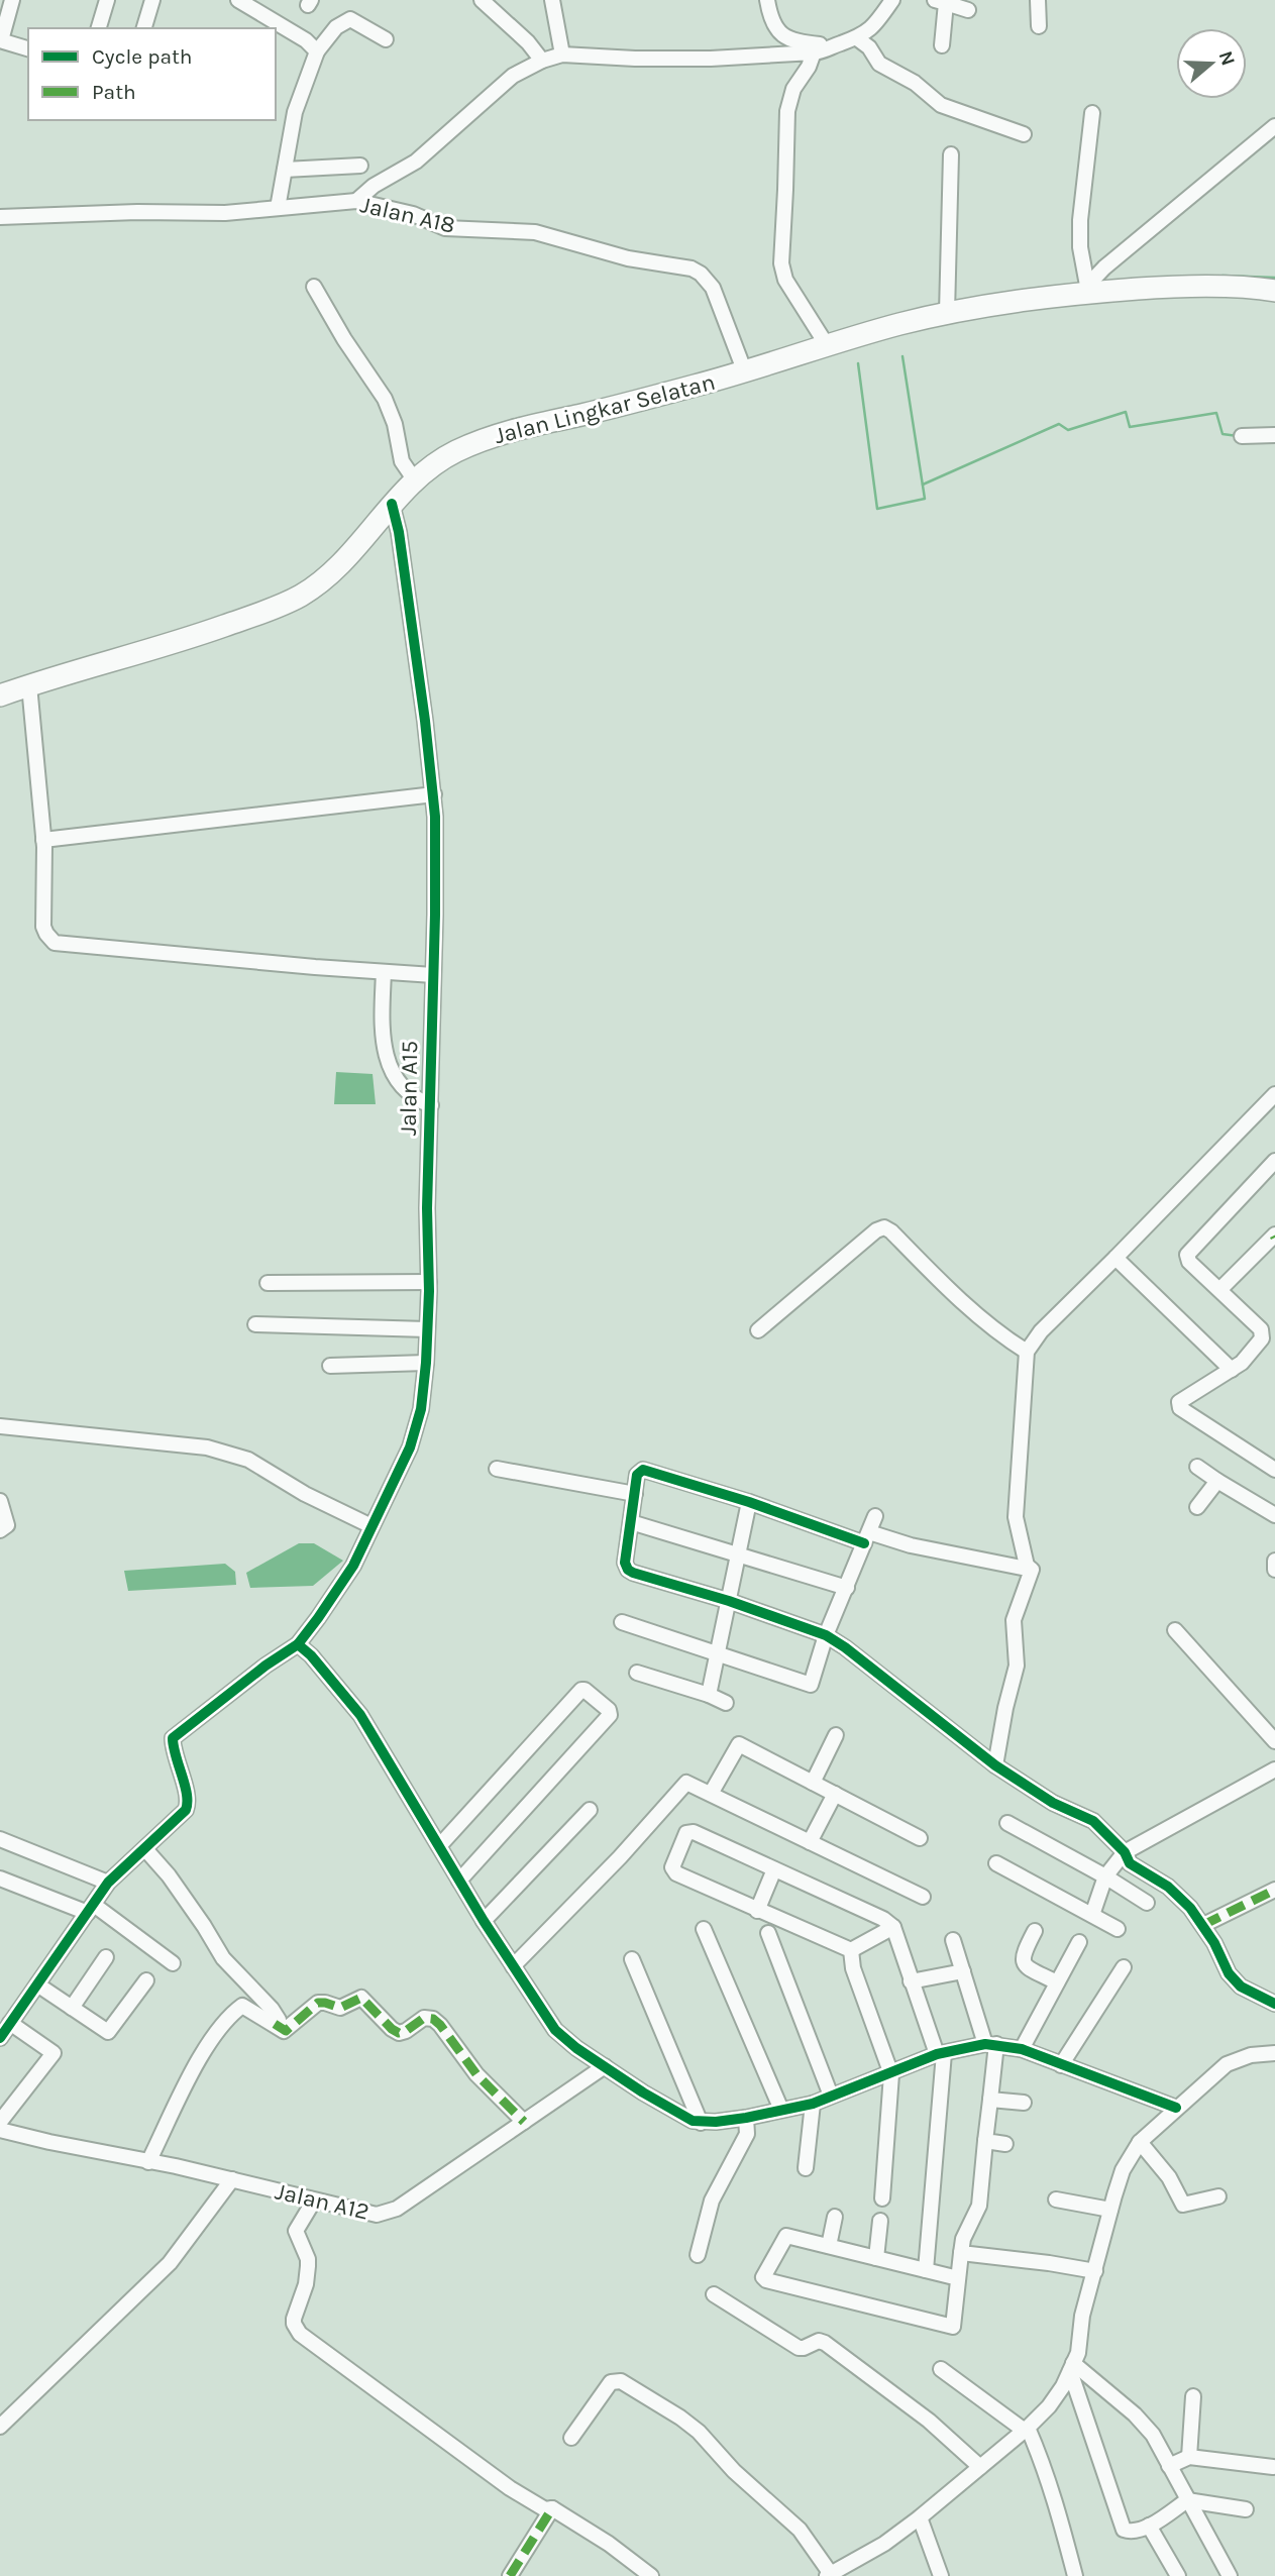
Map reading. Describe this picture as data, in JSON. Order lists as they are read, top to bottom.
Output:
{
  "streets": {
    "highway": ["Jalan Lingkar Selatan"],
    "street": ["Jalan A18", "Jalan A15", "Jalan A12"]
  },
  "crossings": [
    ["Jalan A18", "Jalan Lingkar Selatan"],
    ["Jalan Lingkar Selatan", "Jalan A15"]
  ],
  "legend": ["Cycle path", "Path"],
  "north": "right"
}
